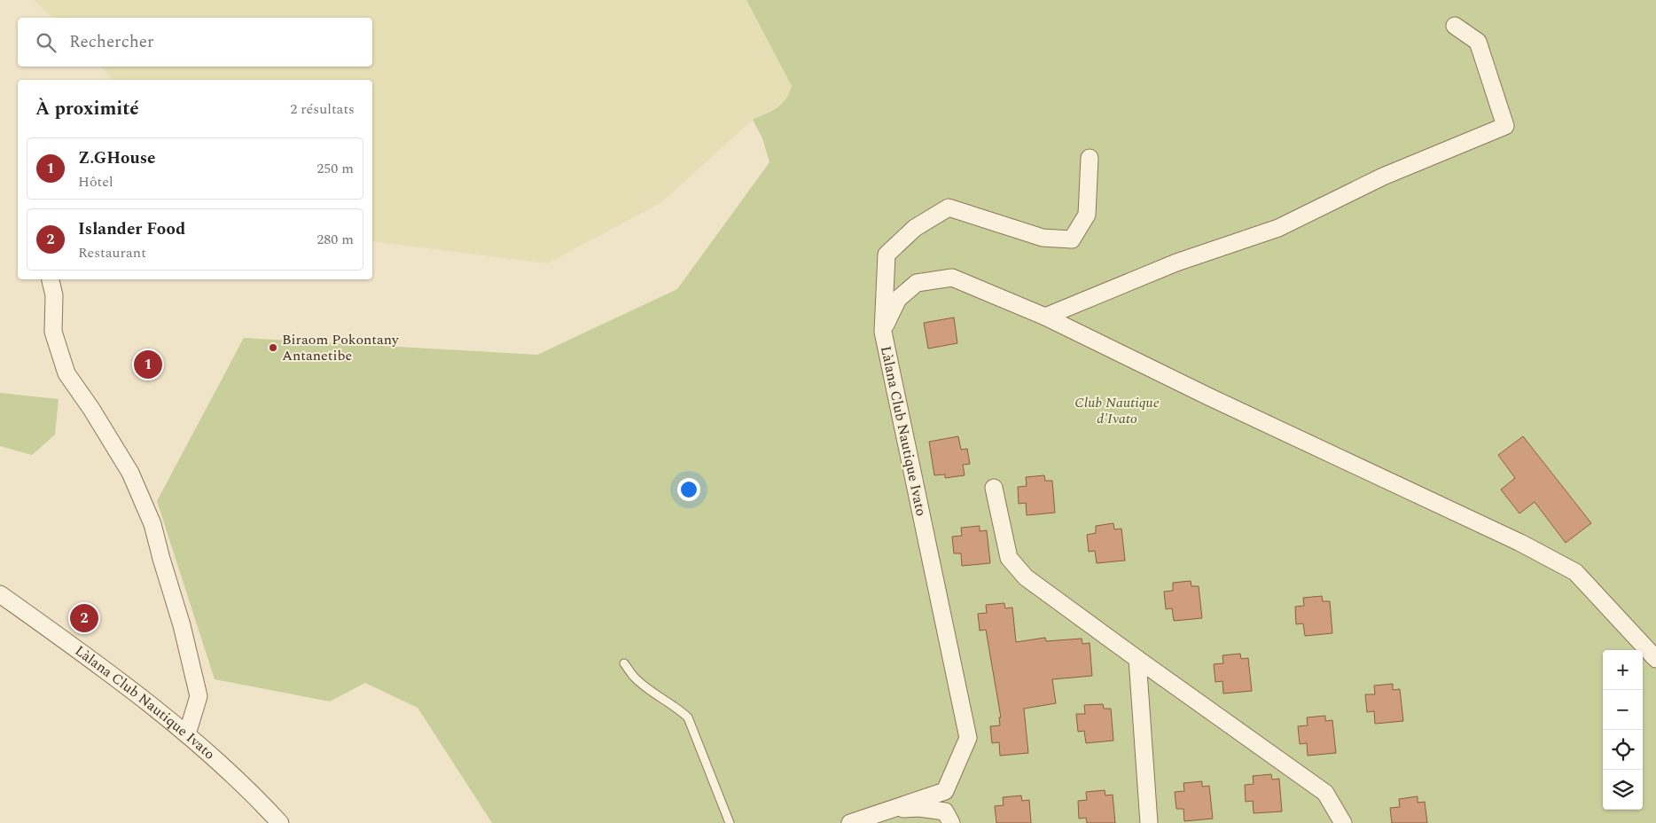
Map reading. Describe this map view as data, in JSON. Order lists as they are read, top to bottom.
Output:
{
  "streets": {
    "street": ["Làlana Club Nautique Ivato"]
  },
  "parks": ["Club Nautique d'Ivato"],
  "places": ["Biraom Pokontany Antanetibe"],
  "page": {
    "search": "Rechercher",
    "heading": ["À proximité", "2 résultats"],
    "list": [
      {
        "mark": "1",
        "name": "Z.GHouse",
        "note": "Hôtel",
        "value": "250 m"
      },
      {
        "mark": "2",
        "name": "Islander Food",
        "note": "Restaurant",
        "value": "280 m"
      }
    ],
    "pins": ["1", "2"],
    "map_buttons": ["+", "−"]
  }
}
